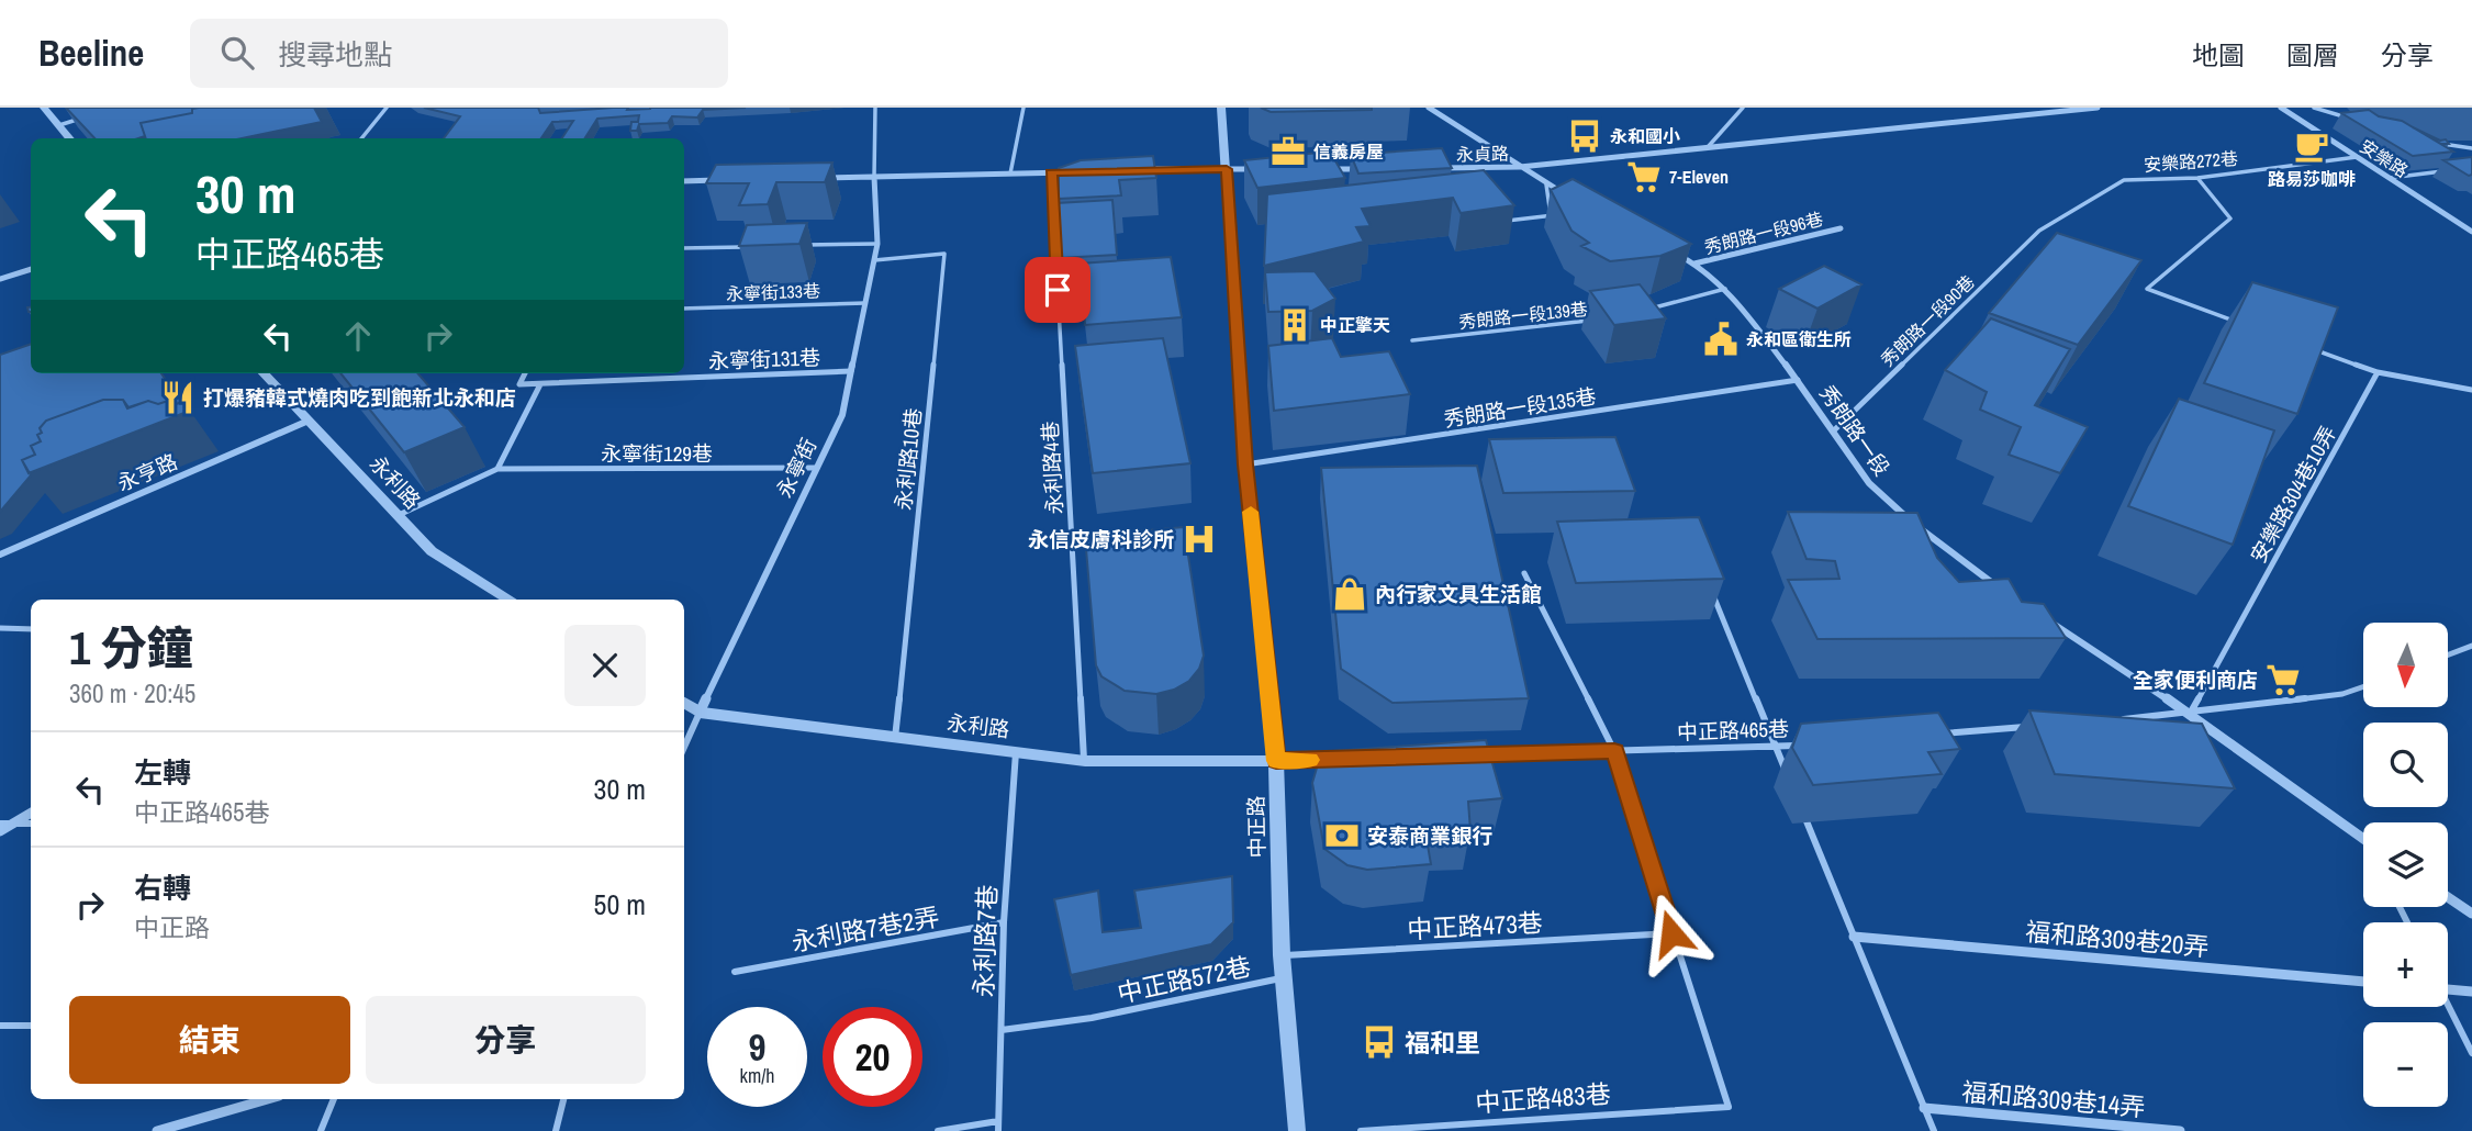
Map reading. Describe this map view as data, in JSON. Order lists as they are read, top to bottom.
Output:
{
  "streets": {
    "street": [
      "永貞路",
      "安樂路",
      "秀朗路一段96巷",
      "秀朗路一段",
      "永寧街",
      "永亨路",
      "永利路",
      "中正路",
      "福和路309巷20弄",
      "福和路309巷14弄"
    ],
    "lane": [
      "安樂路272巷",
      "永寧街133巷",
      "秀朗路一段139巷",
      "秀朗路一段90巷",
      "永寧街131巷",
      "秀朗路一段135巷",
      "永寧街129巷",
      "永利路10巷",
      "永利路4巷",
      "安樂路304巷10弄",
      "中正路465巷",
      "中正路473巷",
      "永利路7巷2弄",
      "永利路7巷",
      "中正路572巷",
      "中正路483巷"
    ]
  },
  "crossings": [
    ["安樂路", "安樂路272巷"],
    ["安樂路272巷", "秀朗路一段90巷"],
    ["秀朗路一段96巷", "秀朗路一段"],
    ["永寧街133巷", "永寧街"],
    ["秀朗路一段90巷", "秀朗路一段"],
    ["永寧街131巷", "永寧街"],
    ["秀朗路一段135巷", "秀朗路一段"],
    ["秀朗路一段135巷", "中正路"],
    ["永寧街129巷", "永寧街"],
    ["永利路10巷", "永寧街"],
    ["永利路10巷", "永利路"],
    ["永寧街", "永利路"],
    ["永利路4巷", "永利路"],
    ["永亨路", "永利路"],
    ["永利路", "中正路"],
    ["永利路", "永利路7巷"],
    ["中正路", "中正路473巷"],
    ["中正路", "中正路572巷"],
    ["中正路473巷", "中正路483巷"],
    ["永利路7巷2弄", "永利路7巷"],
    ["永利路7巷", "中正路572巷"]
  ],
  "places": {
    "bus stop": ["永和國小", "福和里"],
    "cafe": ["路易莎咖啡"],
    "office": ["信義房屋"],
    "supermarket": ["7-Eleven", "全家便利商店"],
    "building": ["中正擎天"],
    "public building": ["永和區衛生所"],
    "restaurant": ["打爆豬韓式燒肉吃到飽新北永和店"],
    "hospital": ["永信皮膚科診所"],
    "shop": ["內行家文具生活館"],
    "bank": ["安泰商業銀行"]
  },
  "north": "bottom",
  "page": {
    "header": "Beeline",
    "search": "搜尋地點",
    "nav": ["地圖", "圖層", "分享"],
    "turn": ["30 m", "中正路465巷"],
    "heading": ["1 分鐘", "360 m · 20:45"],
    "map_buttons": ["+", "−"],
    "list": [
      {
        "name": "左轉",
        "note": "中正路465巷",
        "value": "30 m"
      },
      {
        "name": "右轉",
        "note": "中正路",
        "value": "50 m"
      }
    ],
    "buttons": ["結束", "分享"],
    "speed": "9 km/h",
    "limit": "20"
  }
}
